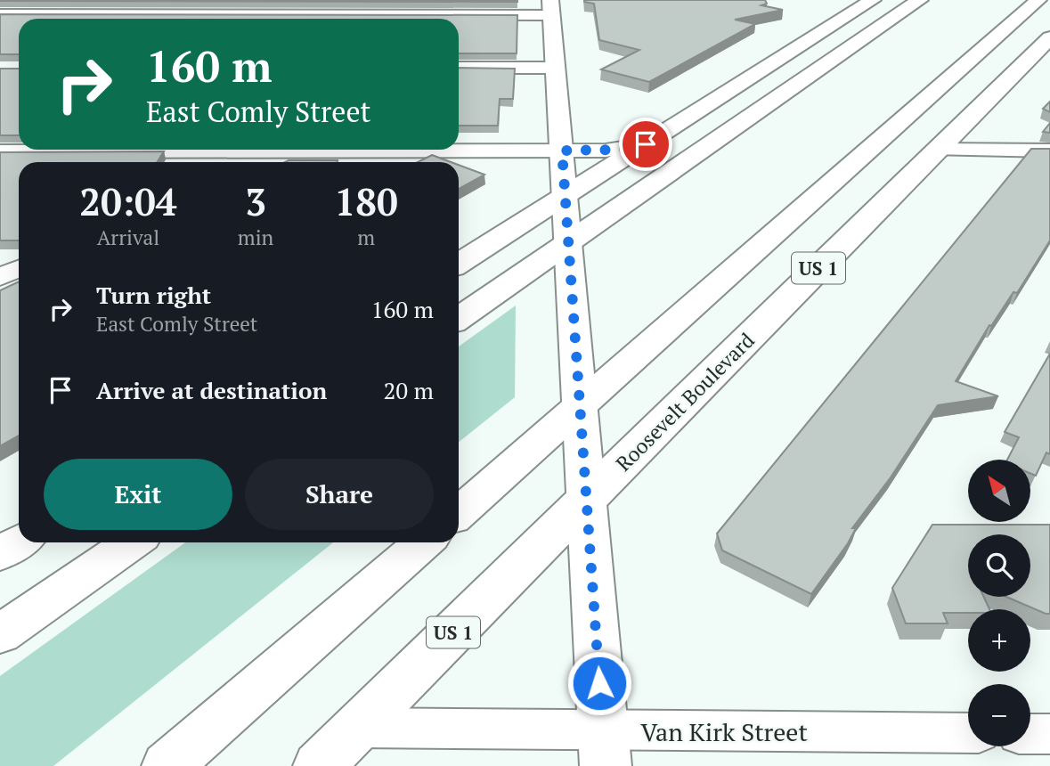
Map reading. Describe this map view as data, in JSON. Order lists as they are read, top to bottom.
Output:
{
  "streets": {
    "main road": ["US 1", "Roosevelt Boulevard"],
    "street": ["Van Kirk Street"]
  },
  "crossings": [
    ["Roosevelt Boulevard", "Van Kirk Street"]
  ],
  "north": "top left",
  "page": {
    "turn": ["160 m", "East Comly Street"],
    "eta": [
      "20:04",
      "Arrival",
      "3",
      "min",
      "180",
      "m"
    ],
    "list": [
      {
        "name": "Turn right",
        "note": "East Comly Street",
        "value": "160 m"
      },
      {
        "name": "Arrive at destination",
        "value": "20 m"
      }
    ],
    "buttons": ["Exit", "Share"],
    "map_buttons": ["+", "−"]
  }
}
